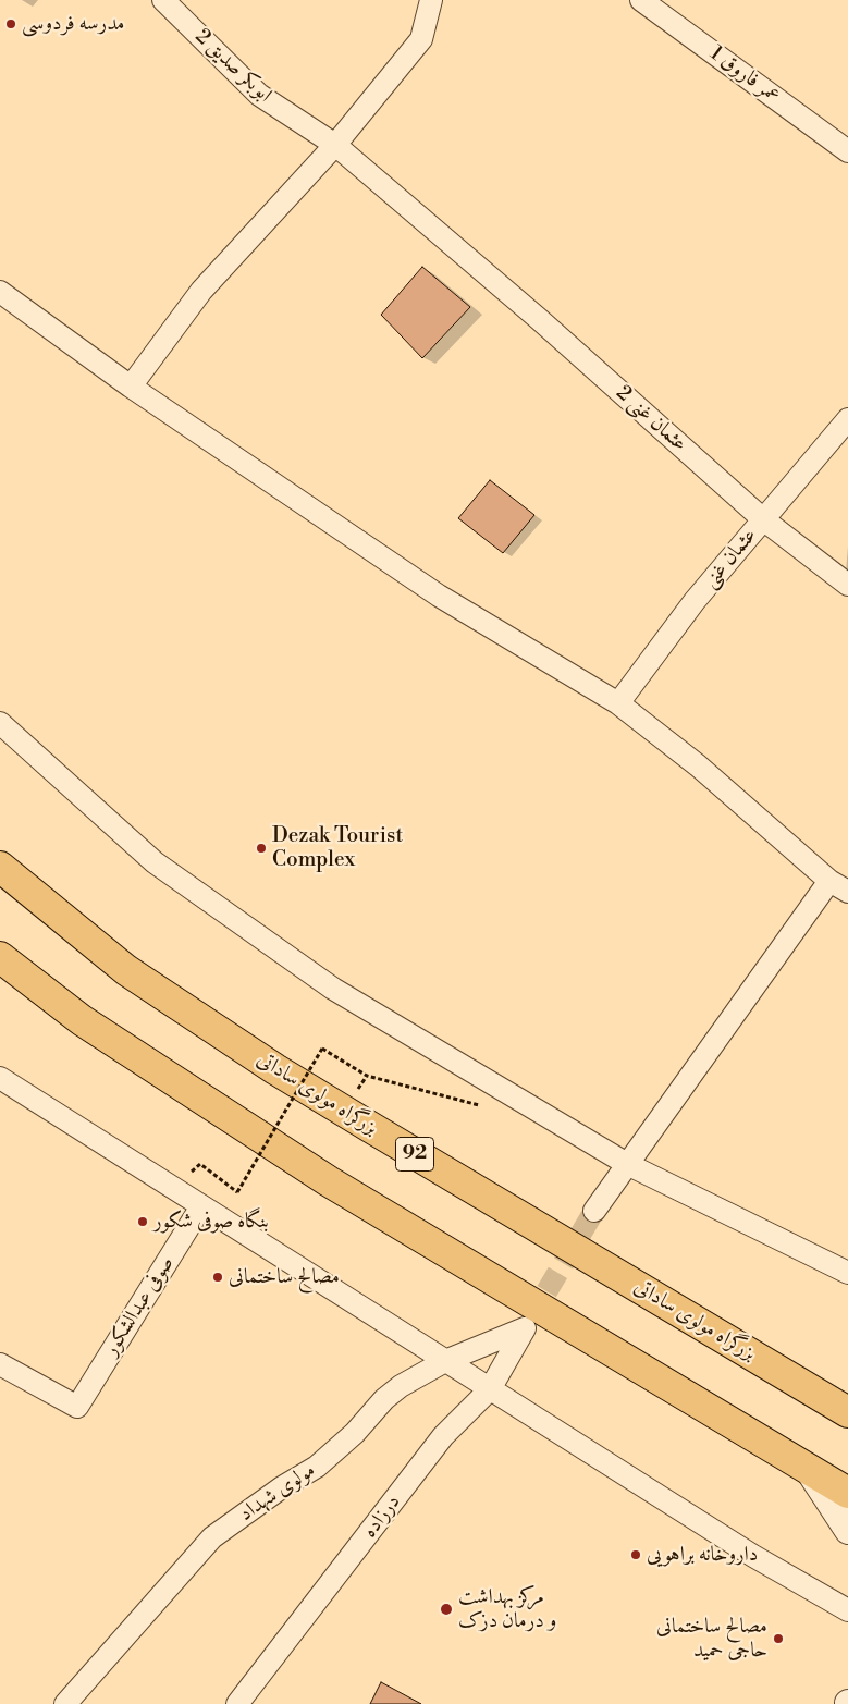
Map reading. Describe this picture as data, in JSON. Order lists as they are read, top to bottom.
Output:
{
  "streets": {
    "highway": ["بزرگراه مولوی ساداتی", "92"],
    "street": [
      "ابوبکر صدیق 2",
      "عمر فاروق 1",
      "عثمان غنی 2",
      "عثمان غنی",
      "صوفی عبدالشکور",
      "مولوی شهداد",
      "درزاده"
    ]
  },
  "crossings": [
    ["ابوبکر صدیق 2", "عثمان غنی 2"],
    ["عثمان غنی 2", "عثمان غنی"],
    ["مولوی شهداد", "درزاده"]
  ],
  "places": [
    "مدرسه فردوسی",
    "Dezak Tourist Complex",
    "بنگاه صوفی شکور",
    "مصالح ساختمانی",
    "داروخانه براهویی",
    "مرکز بهداشت و درمان دزک",
    "مصالح ساختمانی حاجی حمید"
  ]
}
